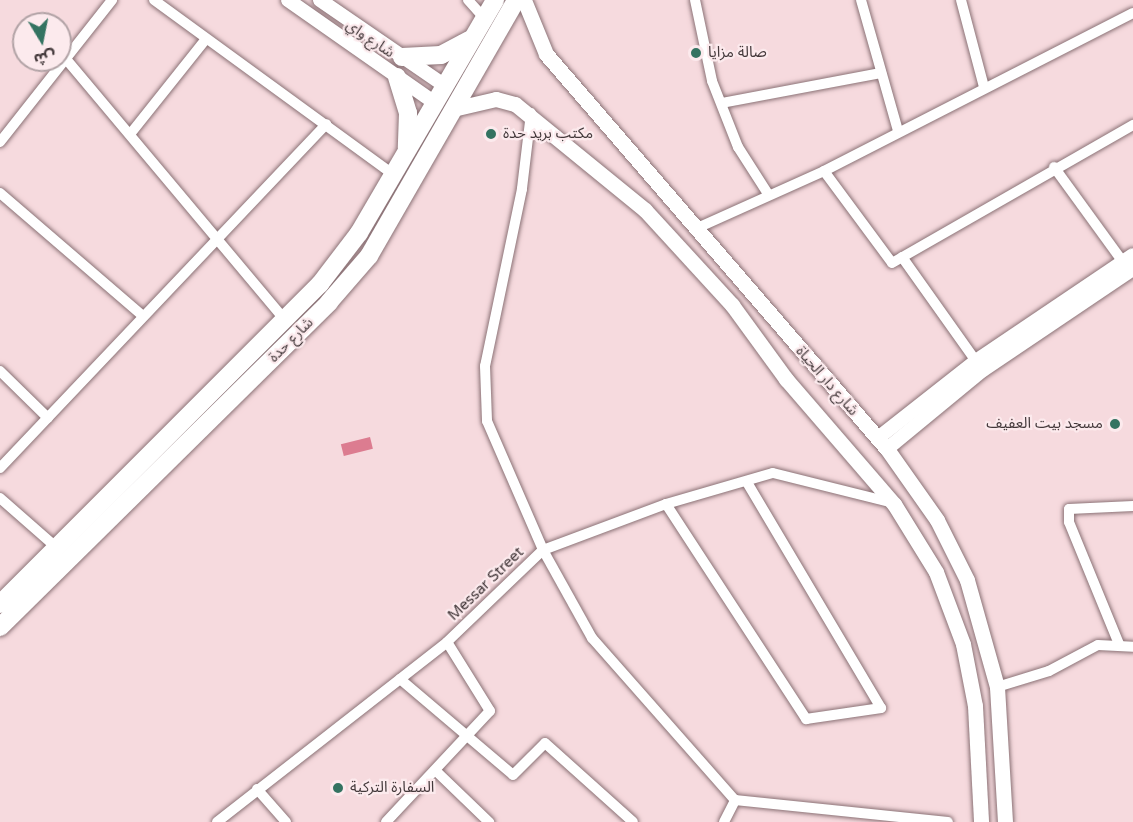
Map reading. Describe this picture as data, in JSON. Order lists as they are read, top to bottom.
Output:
{
  "streets": {
    "main road": ["شارع حدة", "شارع دار الحياة"],
    "street": ["شارع واي", "Messar Street"]
  },
  "crossings": [
    ["شارع واي", "شارع حدة"],
    ["شارع حدة", "شارع دار الحياة"],
    ["شارع دار الحياة", "Messar Street"]
  ],
  "places": [
    "صالة مزايا",
    "مكتب بريد حدة",
    "مسجد بيت العفيف",
    "السفارة التركية"
  ],
  "north": "bottom"
}
